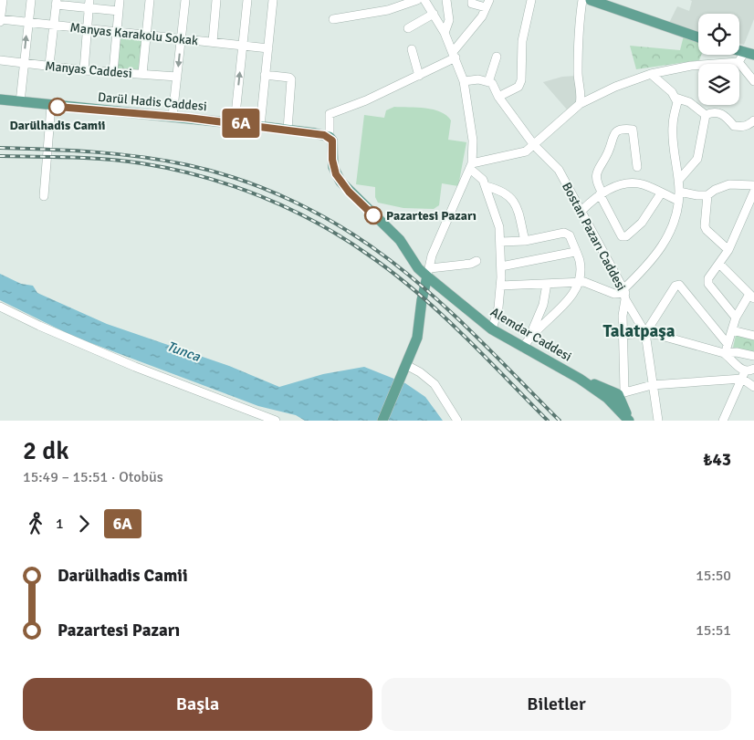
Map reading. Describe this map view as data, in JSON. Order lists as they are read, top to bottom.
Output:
{
  "streets": {
    "main road": ["Darül Hadis Caddesi", "Alemdar Caddesi"],
    "street": ["Manyas Karakolu Sokak", "Manyas Caddesi", "Bostan Pazarı Caddesi"]
  },
  "crossings": [
    ["Darül Hadis Caddesi", "Alemdar Caddesi"]
  ],
  "districts": ["Talatpaşa"],
  "water": ["Tunca"],
  "places": ["Darülhadis Camii", "Pazartesi Pazarı"],
  "lines": ["bus line 6A"],
  "page": {
    "on_map": "6A",
    "heading": ["2 dk", "15:49 – 15:51 · Otobüs", "₺43"],
    "legs": ["1", "6A"],
    "list": [
      {
        "name": "Darülhadis Camii",
        "value": "15:50"
      },
      {
        "name": "Pazartesi Pazarı",
        "value": "15:51"
      }
    ],
    "buttons": ["Başla", "Biletler"]
  }
}
